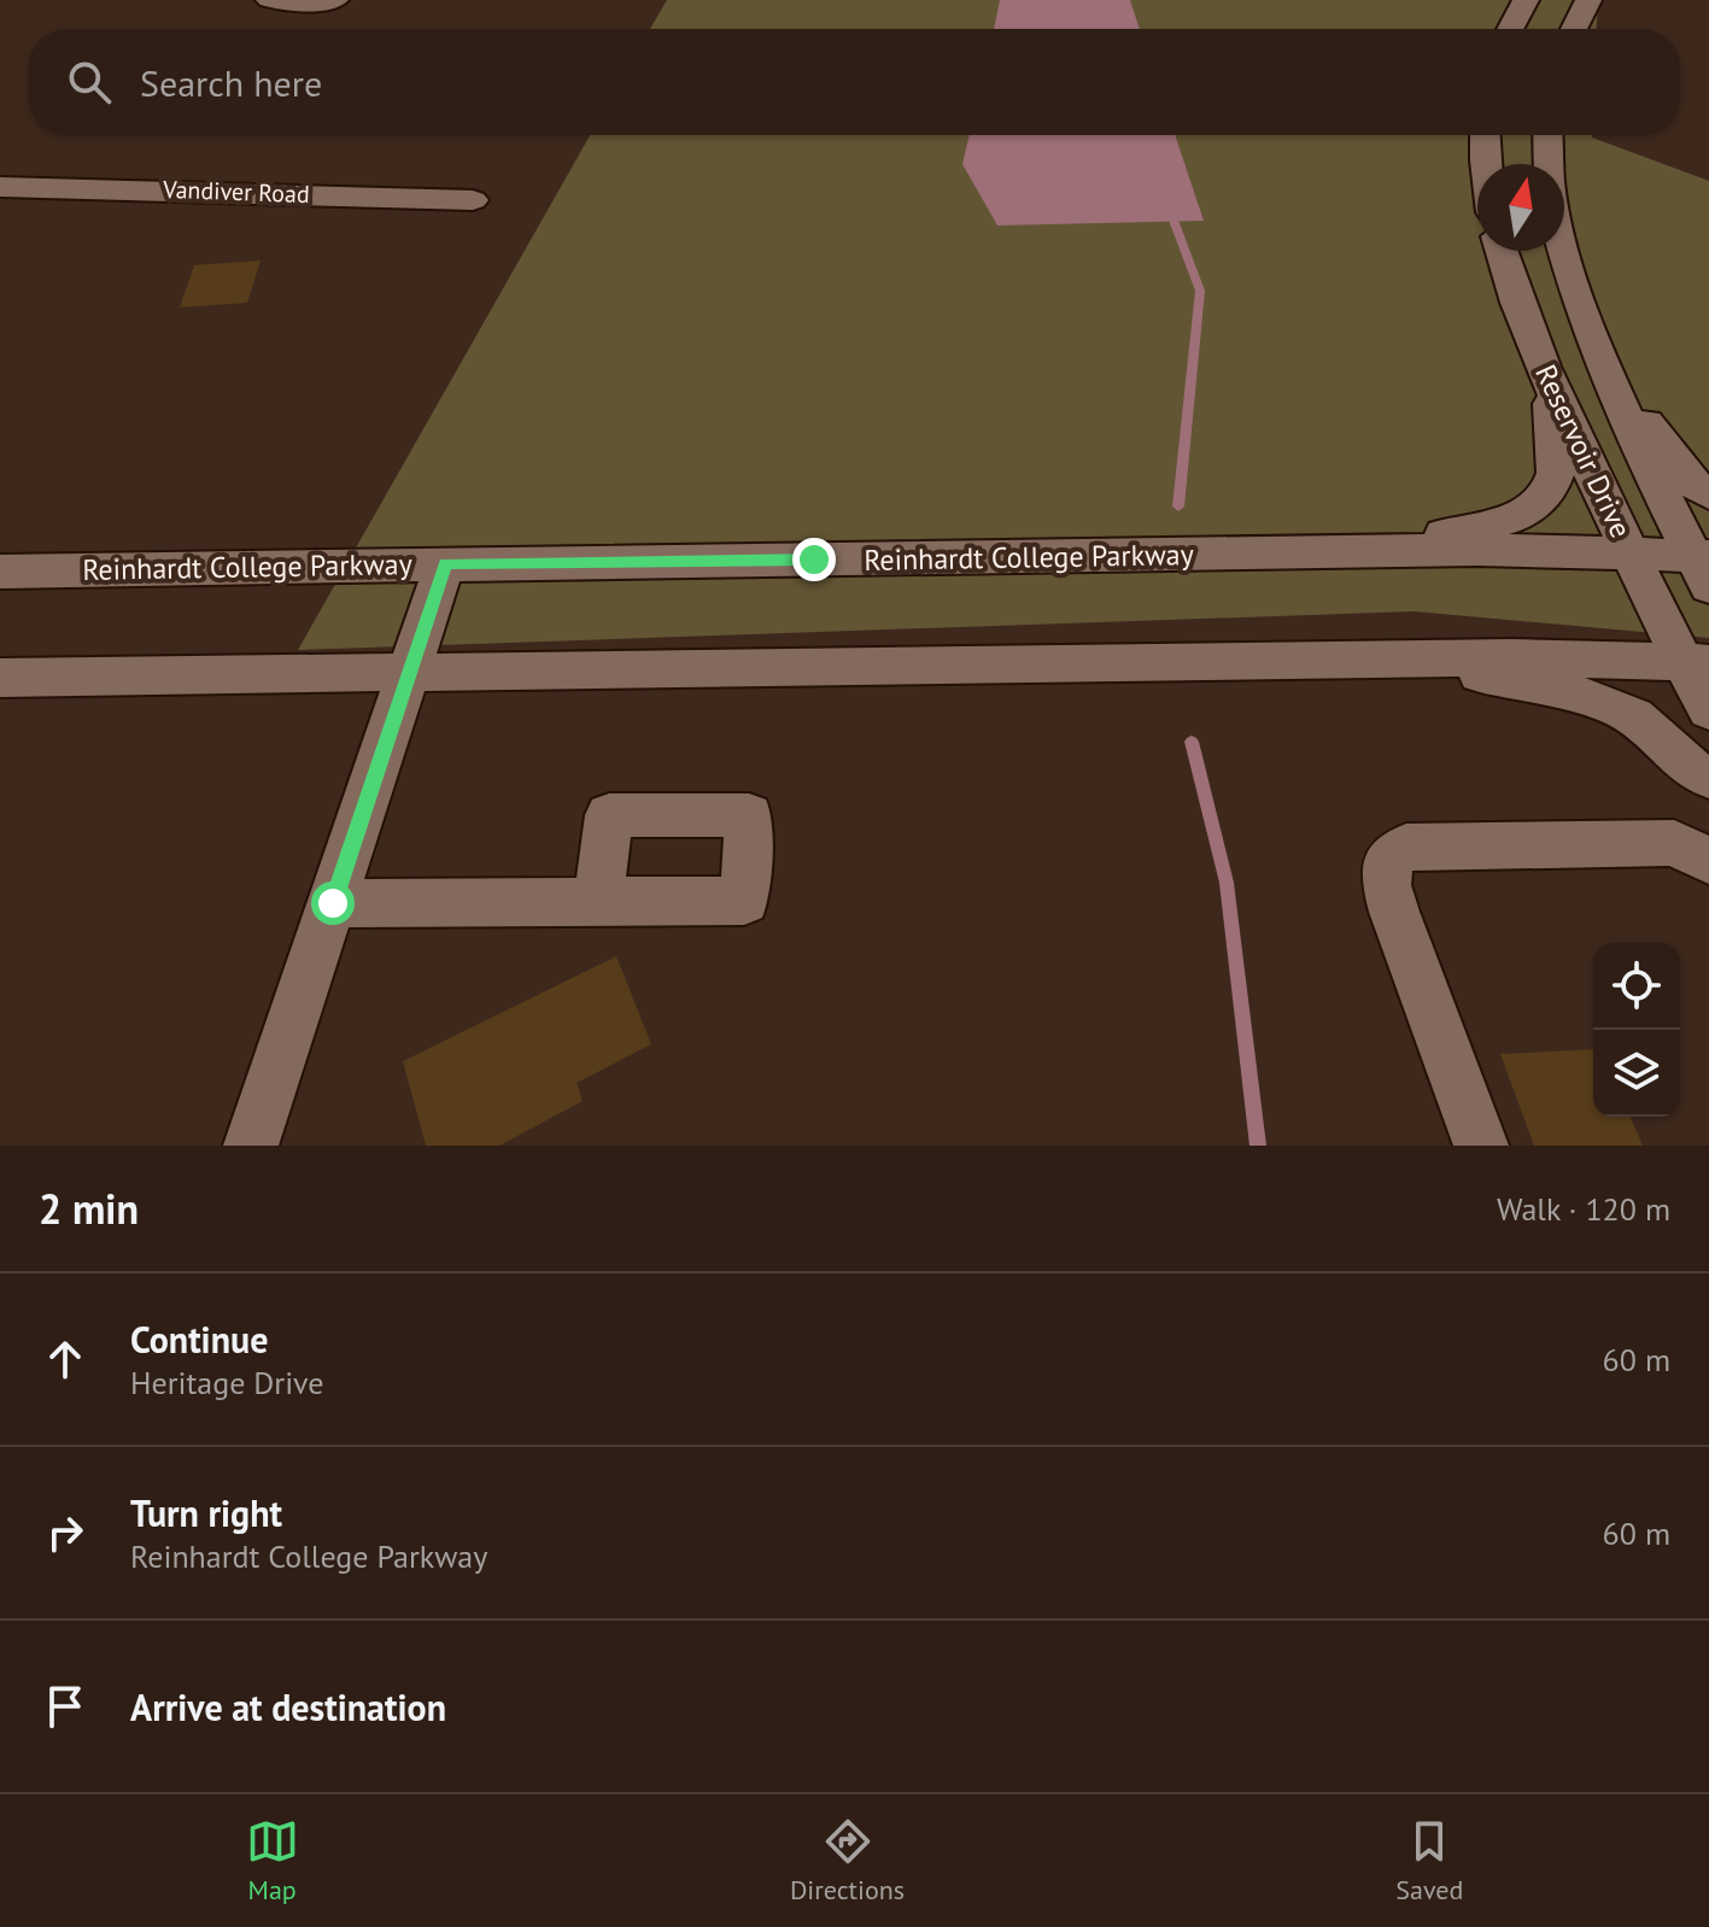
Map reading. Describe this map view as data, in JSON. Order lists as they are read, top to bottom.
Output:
{
  "streets": {
    "street": ["Vandiver Road", "Reservoir Drive", "Reinhardt College Parkway"]
  },
  "crossings": [
    ["Reservoir Drive", "Reinhardt College Parkway"]
  ],
  "north": "top",
  "page": {
    "search": "Search here",
    "heading": ["2 min", "Walk · 120 m"],
    "list": [
      ["Continue", "Heritage Drive", "60 m"],
      ["Turn right", "Reinhardt College Parkway", "60 m"],
      "Arrive at destination"
    ],
    "nav": ["Map", "Directions", "Saved"]
  }
}
